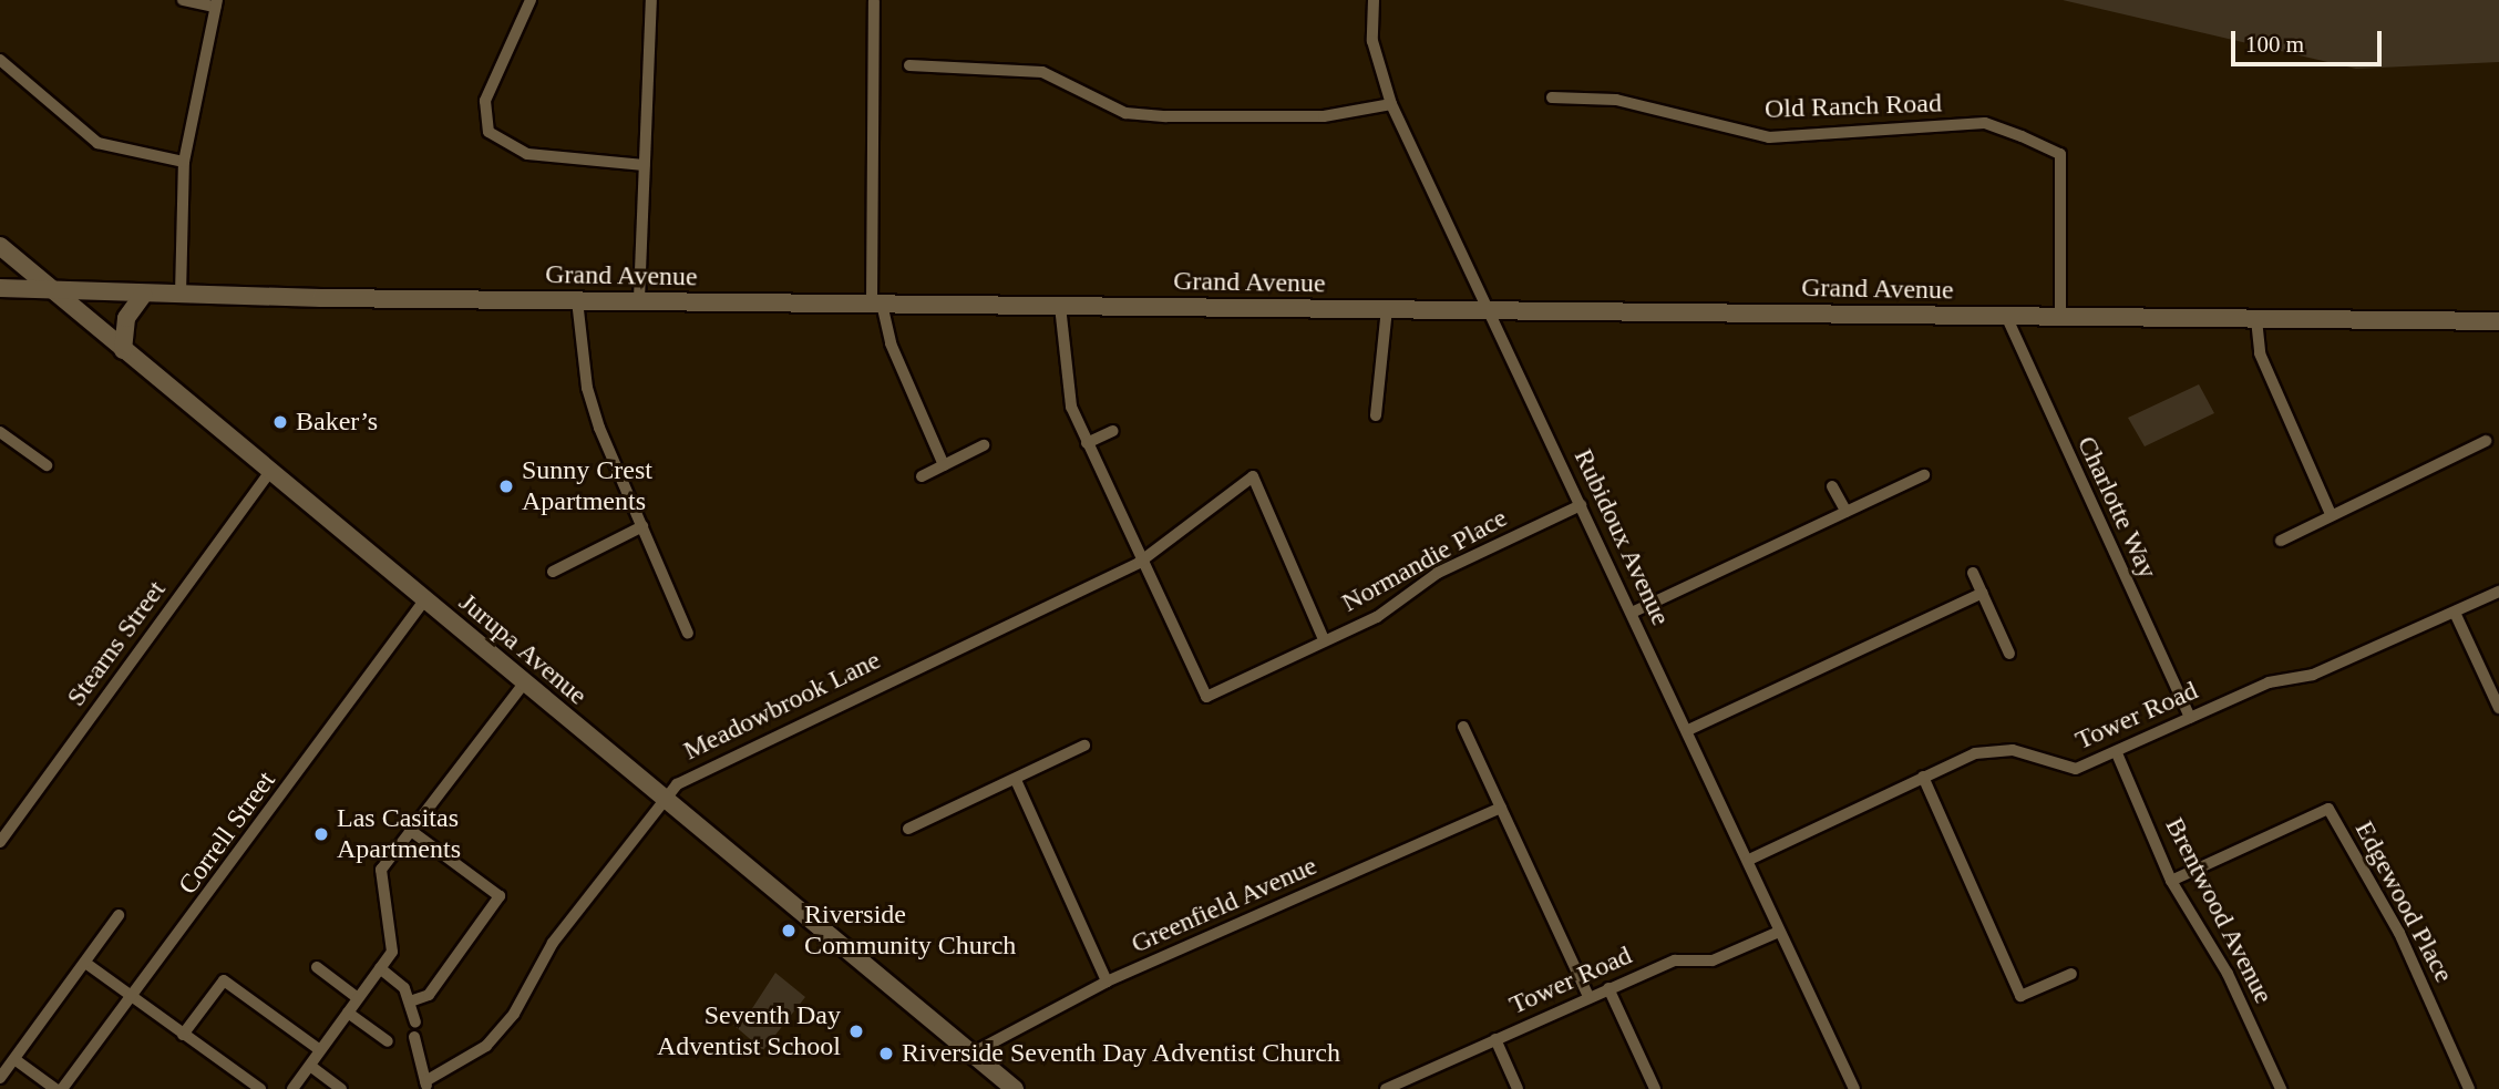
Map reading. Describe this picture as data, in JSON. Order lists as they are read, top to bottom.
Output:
{
  "streets": {
    "street": [
      "Old Ranch Road",
      "Grand Avenue",
      "Charlotte Way",
      "Rubidoux Avenue",
      "Normandie Place",
      "Stearns Street",
      "Jurupa Avenue",
      "Meadowbrook Lane",
      "Tower Road",
      "Correll Street",
      "Edgewood Place",
      "Greenfield Avenue",
      "Brentwood Avenue"
    ]
  },
  "crossings": [
    ["Old Ranch Road", "Grand Avenue"],
    ["Grand Avenue", "Charlotte Way"],
    ["Grand Avenue", "Rubidoux Avenue"],
    ["Grand Avenue", "Jurupa Avenue"],
    ["Charlotte Way", "Tower Road"],
    ["Rubidoux Avenue", "Normandie Place"],
    ["Rubidoux Avenue", "Tower Road"],
    ["Normandie Place", "Meadowbrook Lane"],
    ["Stearns Street", "Jurupa Avenue"],
    ["Jurupa Avenue", "Meadowbrook Lane"],
    ["Jurupa Avenue", "Correll Street"],
    ["Jurupa Avenue", "Greenfield Avenue"],
    ["Tower Road", "Brentwood Avenue"],
    ["Edgewood Place", "Brentwood Avenue"]
  ],
  "places": [
    "Baker’s",
    "Sunny Crest Apartments",
    "Las Casitas Apartments",
    "Riverside Community Church",
    "Seventh Day Adventist School",
    "Riverside Seventh Day Adventist Church"
  ],
  "scale_bar": "100 m"
}
